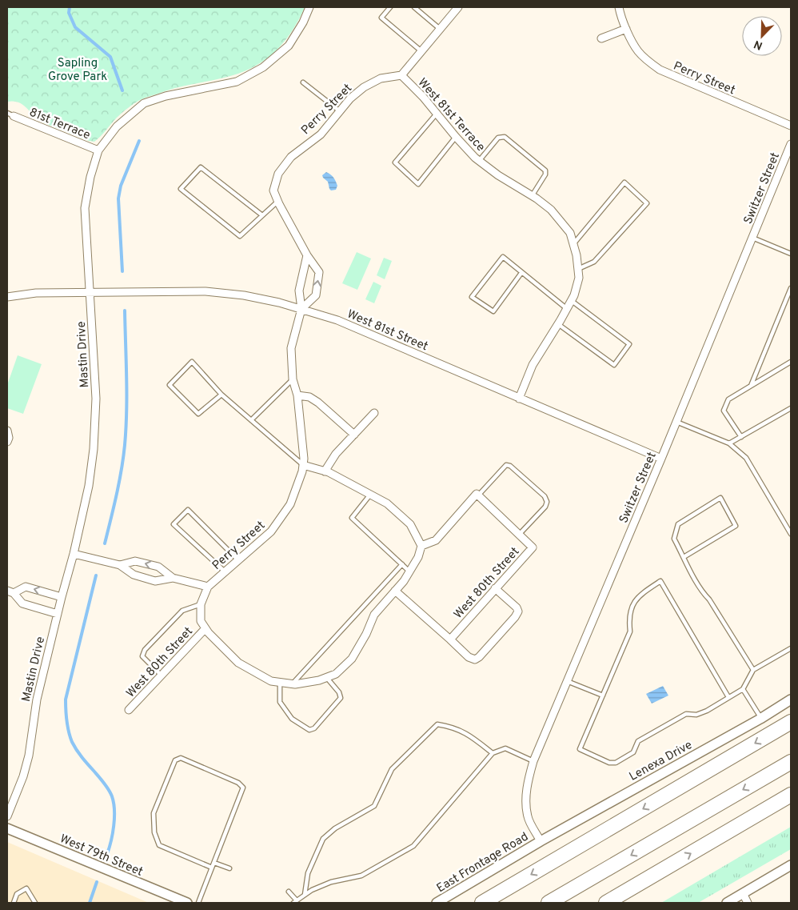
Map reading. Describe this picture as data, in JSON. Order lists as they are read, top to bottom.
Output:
{
  "streets": {
    "street": [
      "Perry Street",
      "West 81st Terrace",
      "81st Terrace",
      "Switzer Street",
      "West 81st Street",
      "Mastin Drive",
      "West 80th Street",
      "Lenexa Drive",
      "West 79th Street",
      "East Frontage Road"
    ]
  },
  "crossings": [
    ["Perry Street", "West 81st Terrace"],
    ["Perry Street", "West 81st Street"],
    ["Perry Street", "West 80th Street"],
    ["West 81st Terrace", "West 81st Street"],
    ["81st Terrace", "Mastin Drive"],
    ["Switzer Street", "West 81st Street"],
    ["Switzer Street", "Lenexa Drive"],
    ["Switzer Street", "East Frontage Road"],
    ["West 81st Street", "Mastin Drive"],
    ["Lenexa Drive", "East Frontage Road"]
  ],
  "parks": ["Sapling Grove Park"],
  "north": "bottom left"
}
